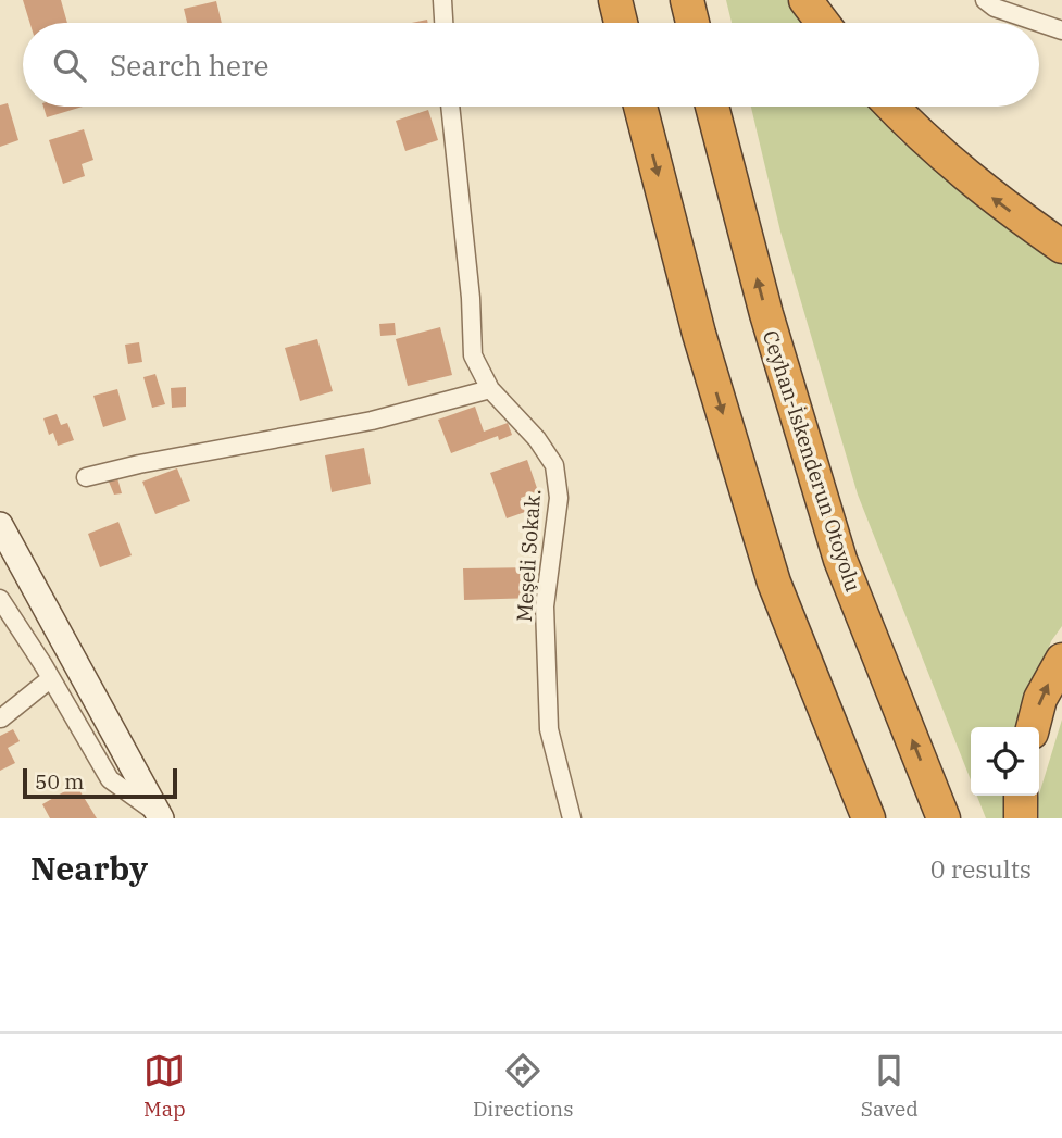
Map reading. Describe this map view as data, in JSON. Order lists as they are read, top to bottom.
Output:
{
  "streets": {
    "highway": ["Ceyhan-İskenderun Otoyolu"],
    "street": ["Meşeli Sokak."]
  },
  "scale_bar": "50 m",
  "page": {
    "search": "Search here",
    "scale": "50 m",
    "heading": ["Nearby", "0 results"],
    "nav": ["Map", "Directions", "Saved"]
  }
}
